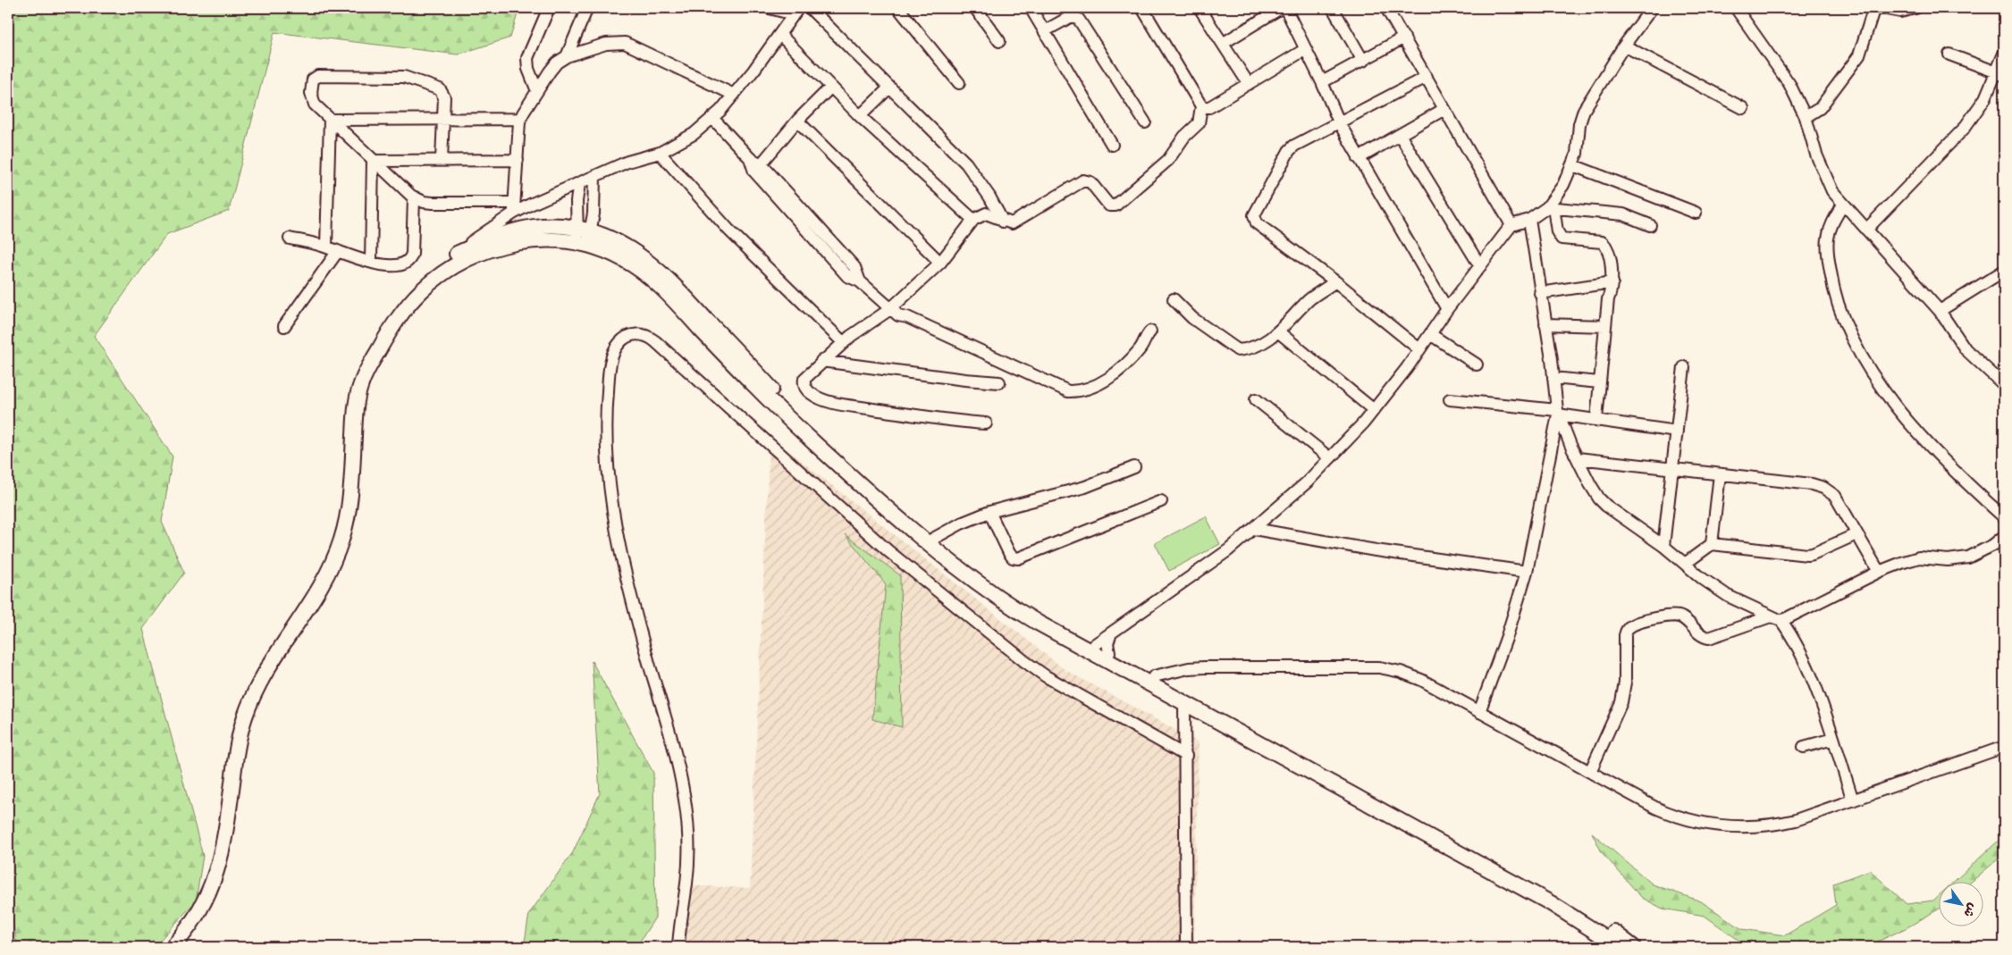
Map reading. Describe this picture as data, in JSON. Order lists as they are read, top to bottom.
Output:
{
  "north": "bottom right"
}
